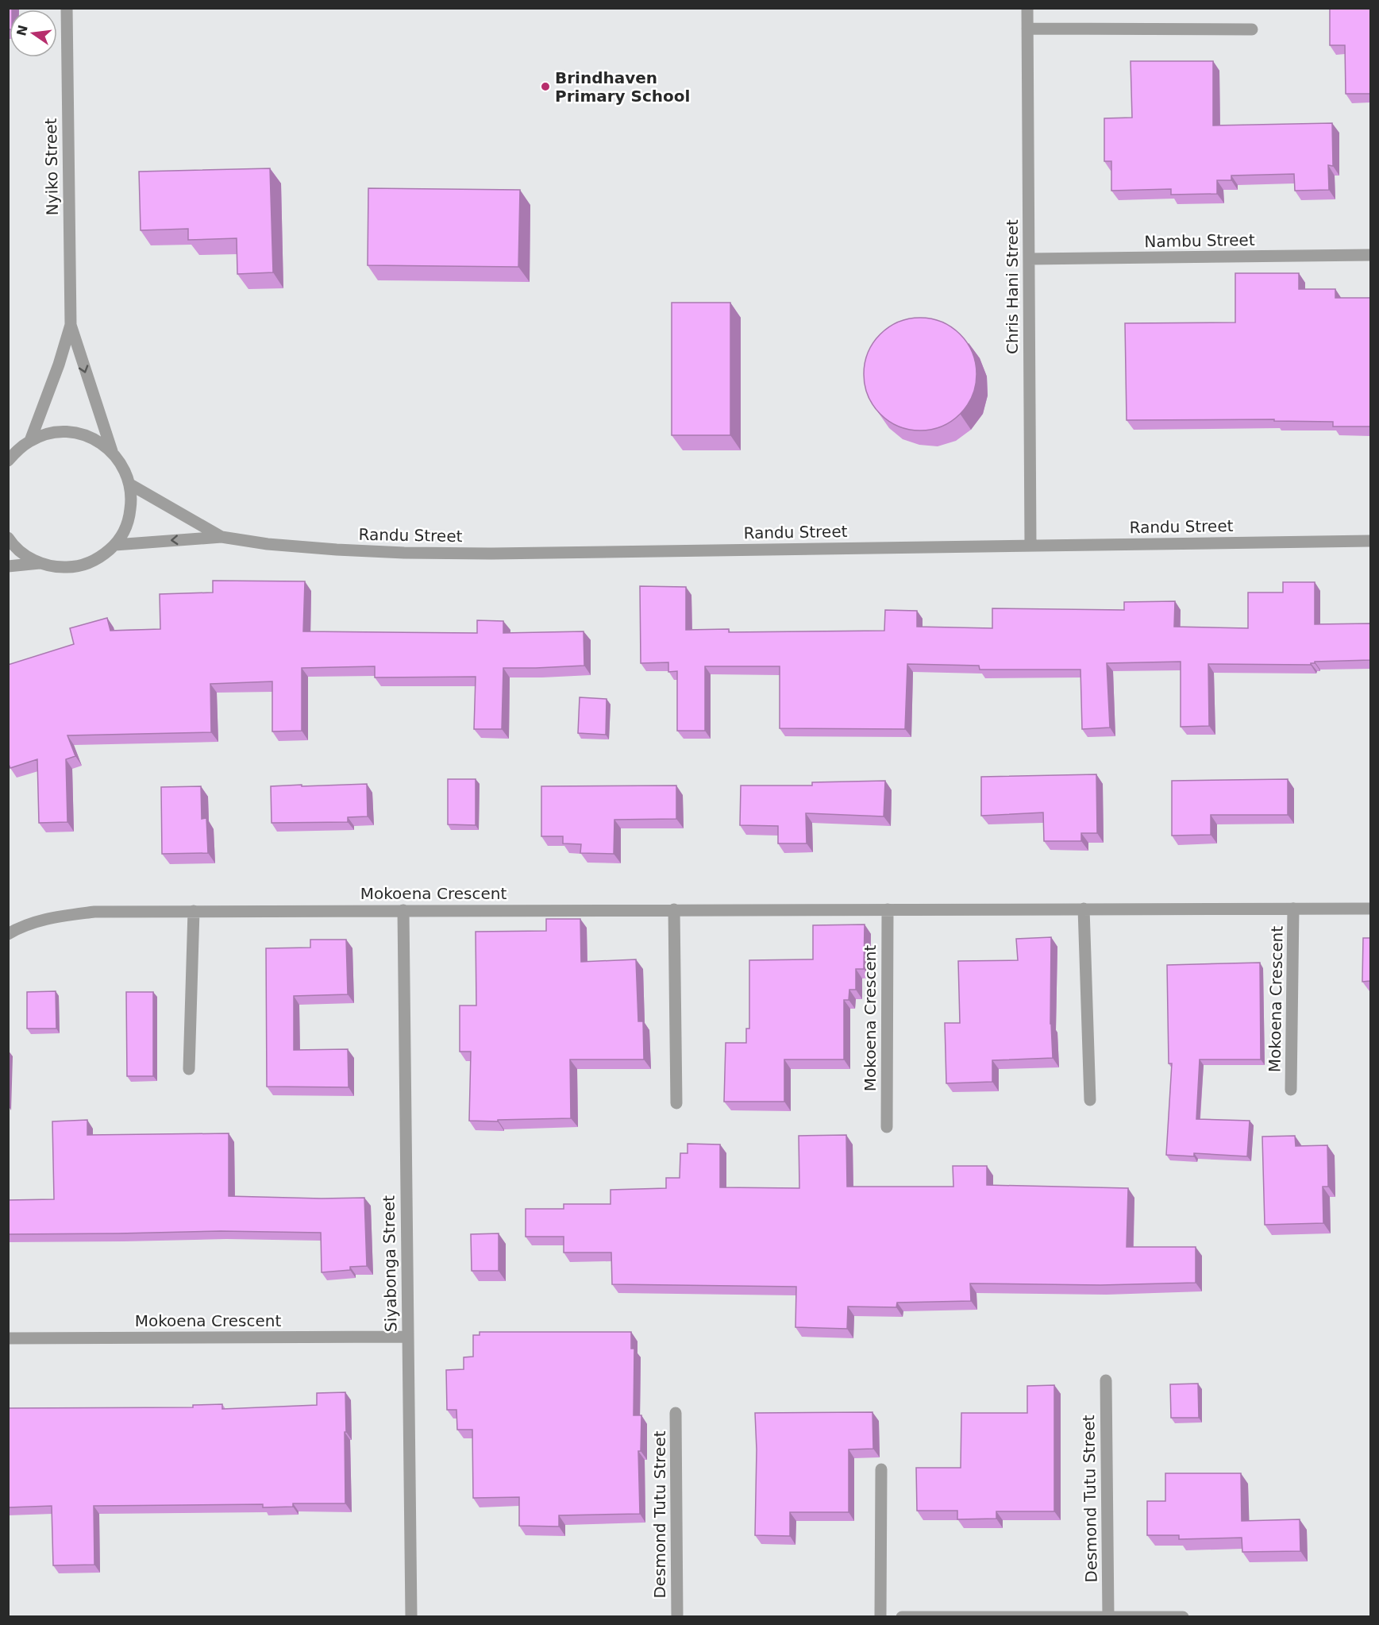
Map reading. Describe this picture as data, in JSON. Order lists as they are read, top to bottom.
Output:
{
  "streets": {
    "street": [
      "Nyiko Street",
      "Nambu Street",
      "Chris Hani Street",
      "Randu Street",
      "Mokoena Crescent",
      "Siyabonga Street",
      "Desmond Tutu Street"
    ]
  },
  "crossings": [
    ["Nambu Street", "Chris Hani Street"],
    ["Chris Hani Street", "Randu Street"],
    ["Mokoena Crescent", "Siyabonga Street"]
  ],
  "places": ["Brindhaven Primary School"],
  "north": "left"
}
